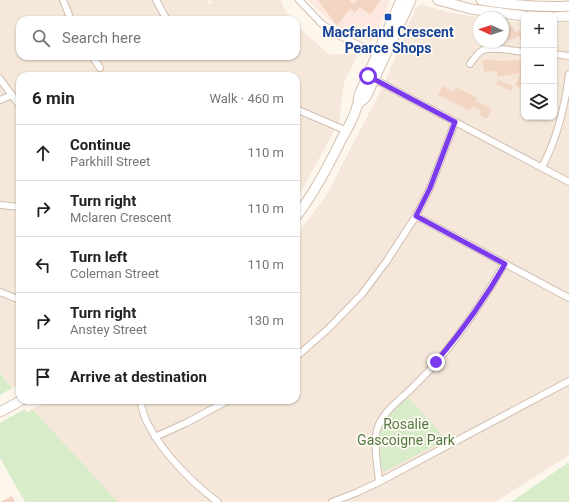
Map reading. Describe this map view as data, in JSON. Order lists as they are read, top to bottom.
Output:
{
  "parks": ["Rosalie Gascoigne Park"],
  "places": {
    "transit": ["Macfarland Crescent Pearce Shops"]
  },
  "north": "left",
  "page": {
    "map_buttons": ["+", "−"],
    "search": "Search here",
    "heading": ["6 min", "Walk · 460 m"],
    "list": [
      ["Continue", "Parkhill Street", "110 m"],
      ["Turn right", "Mclaren Crescent", "110 m"],
      ["Turn left", "Coleman Street", "110 m"],
      ["Turn right", "Anstey Street", "130 m"],
      "Arrive at destination"
    ]
  }
}
